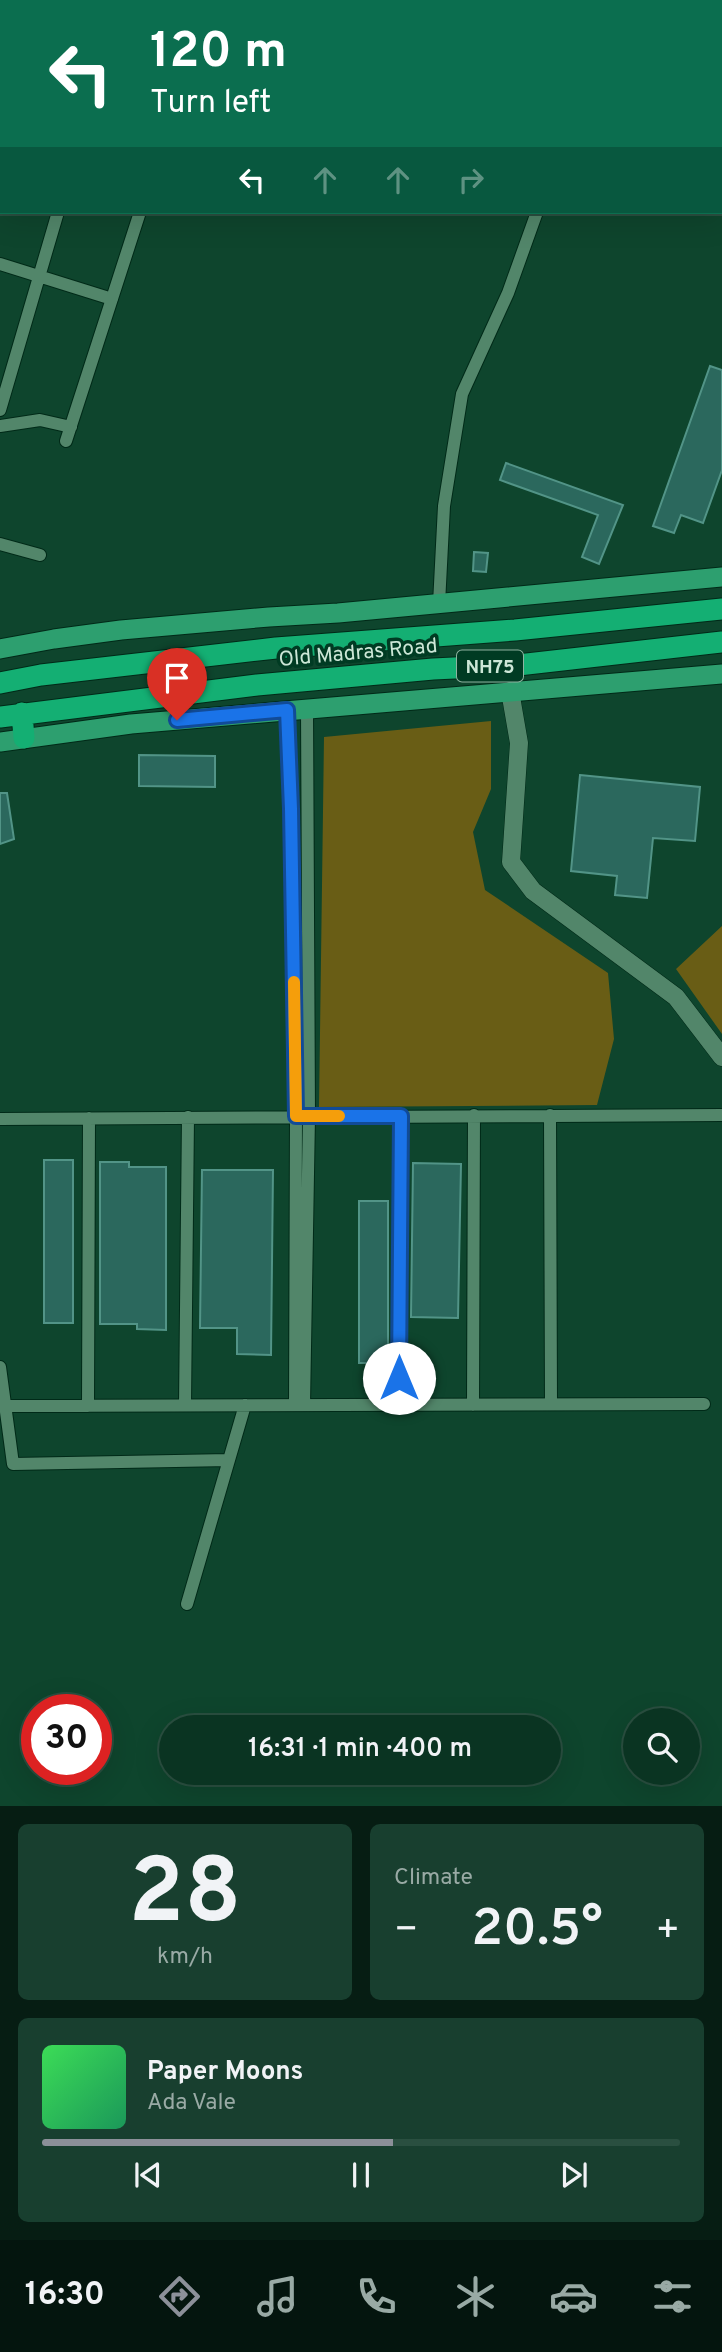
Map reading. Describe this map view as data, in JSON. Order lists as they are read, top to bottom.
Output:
{
  "streets": {
    "highway": ["Old Madras Road", "NH75"]
  },
  "page": {
    "turn": ["120 m", "Turn left"],
    "limit": "30",
    "trip": "16:31 · 1 min · 400 m",
    "tile": [
      ["28", "km/h"],
      "Climate"
    ],
    "heat": ["−", "20.5°", "+"],
    "song": ["Paper Moons", "Ada Vale"],
    "tabs": "16:30"
  }
}
